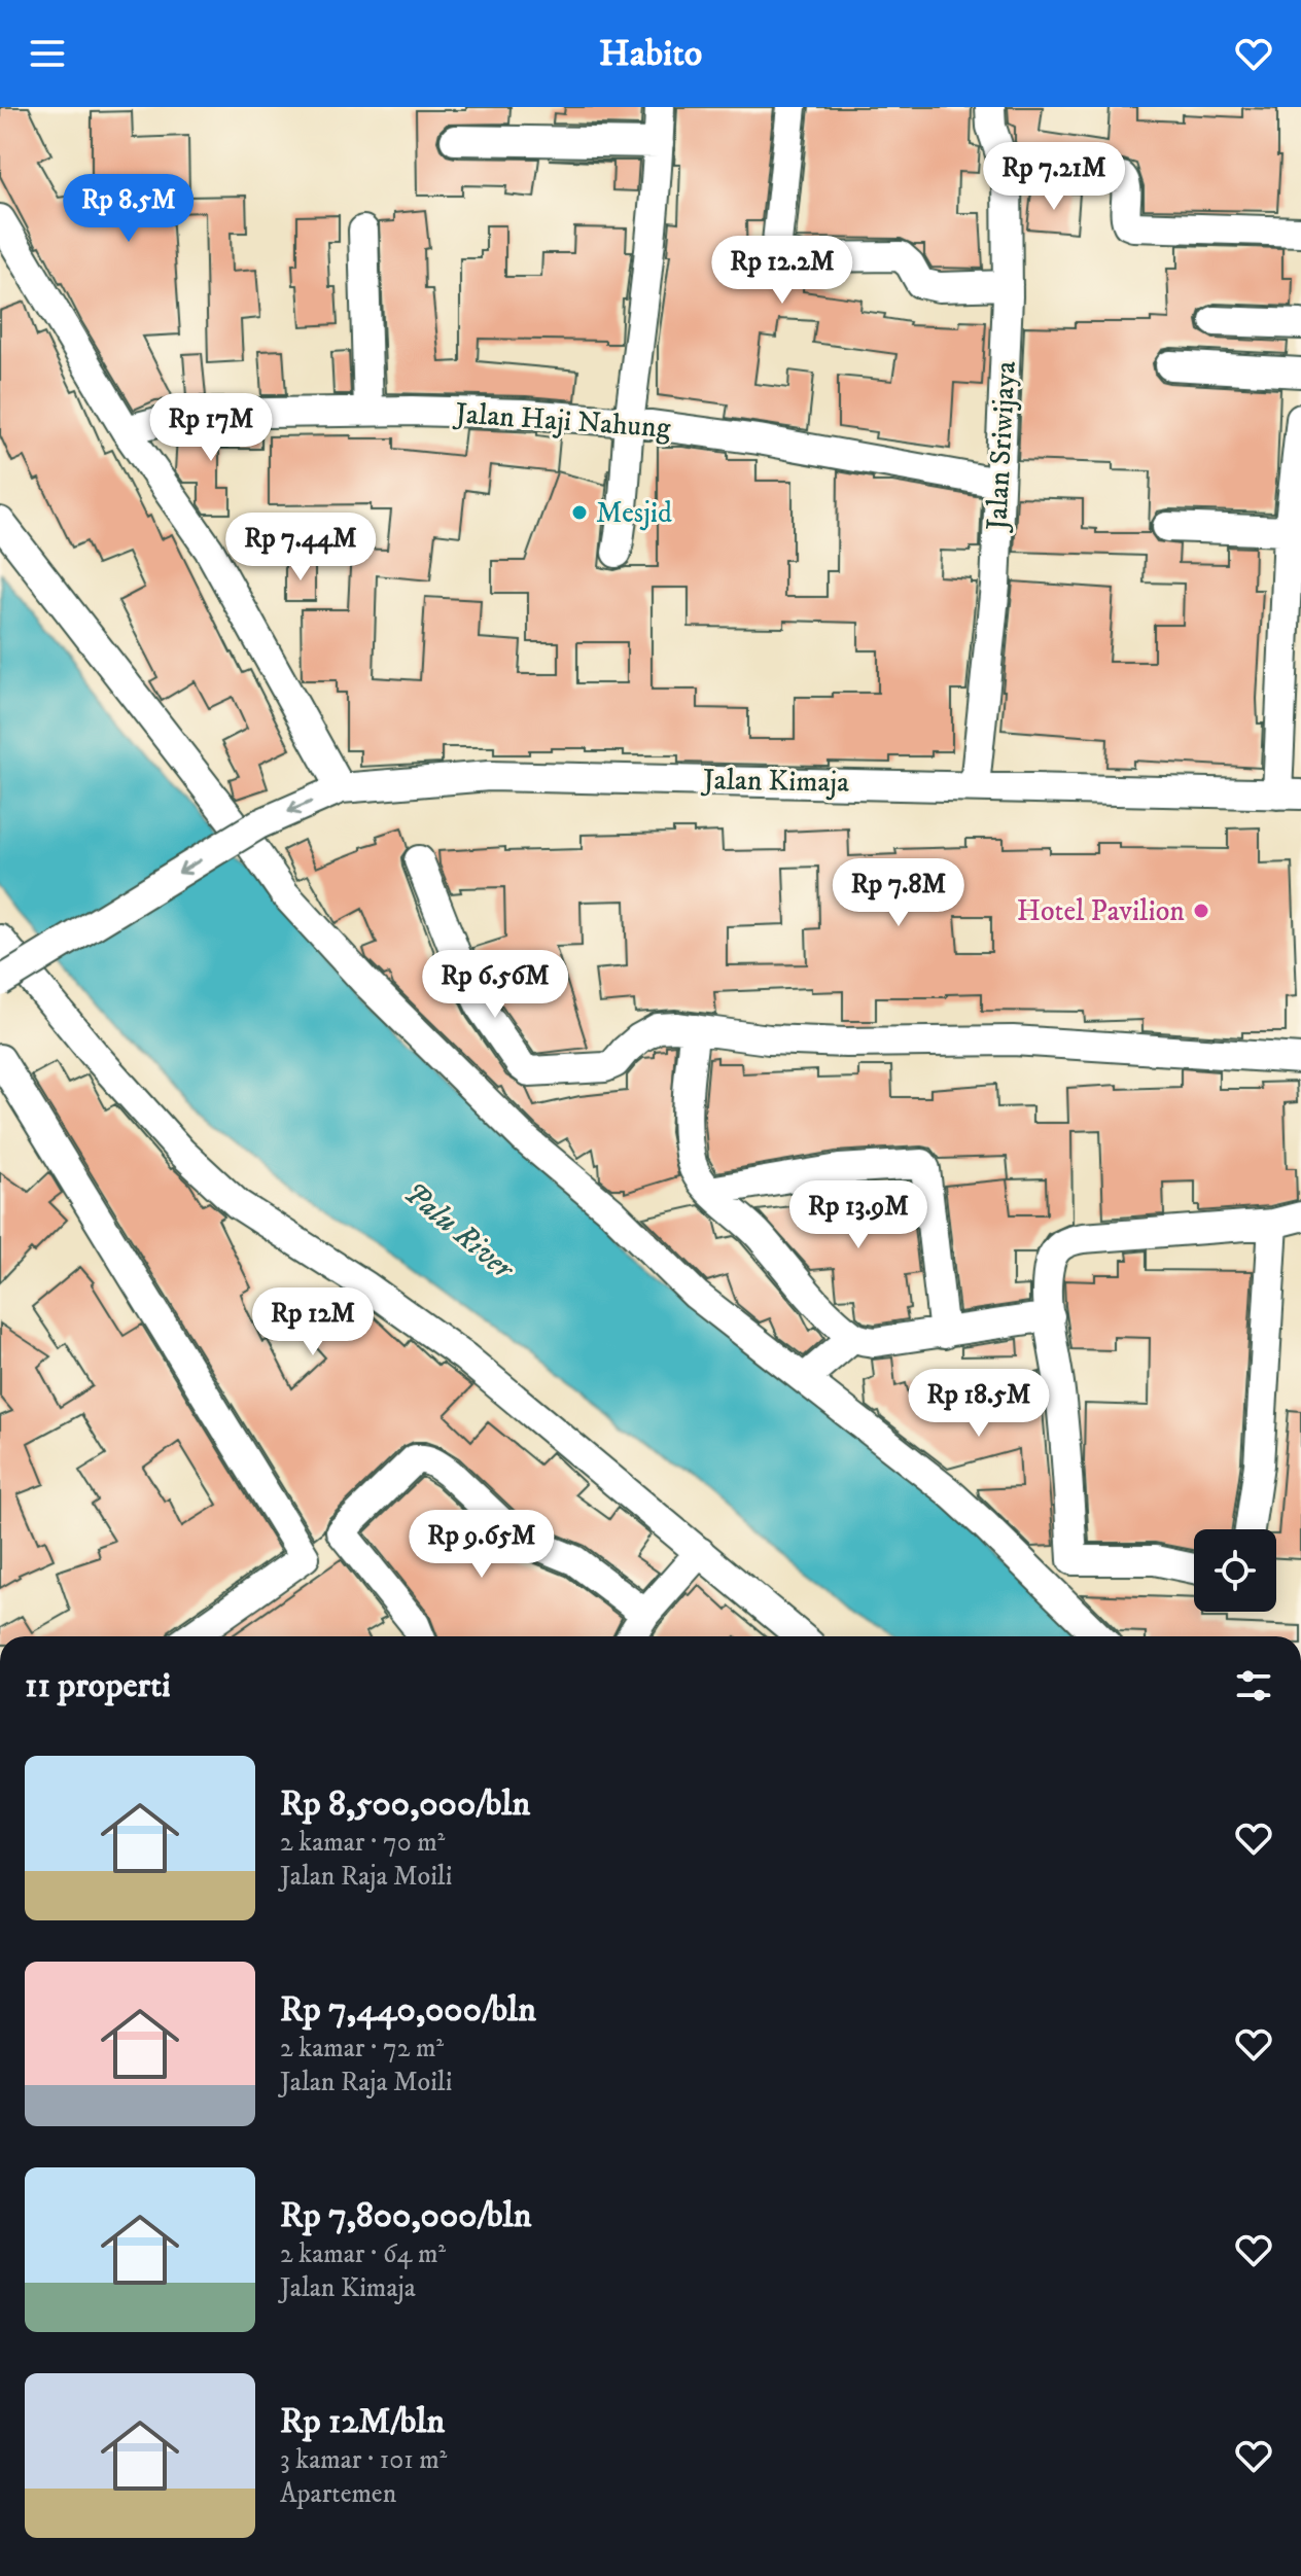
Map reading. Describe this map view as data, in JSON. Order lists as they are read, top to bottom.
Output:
{
  "streets": {
    "street": ["Jalan Haji Nahung", "Jalan Sriwijaya", "Jalan Kimaja"]
  },
  "crossings": [
    ["Jalan Haji Nahung", "Jalan Sriwijaya"],
    ["Jalan Sriwijaya", "Jalan Kimaja"]
  ],
  "water": ["Palu River"],
  "places": ["Mesjid", "Hotel Pavilion"],
  "page": {
    "header": "Habito",
    "price": [
      "Rp 7.21M",
      "Rp 8.5M",
      "Rp 12.2M",
      "Rp 17M",
      "Rp 7.44M",
      "Rp 7.8M",
      "Rp 6.56M",
      "Rp 13.9M",
      "Rp 12M",
      "Rp 18.5M",
      "Rp 9.65M"
    ],
    "heading": "11 properti",
    "list": [
      {
        "name": "Rp 8,500,000/bln",
        "note": "2 kamar · 70 m² · Jalan Raja Moili"
      },
      {
        "name": "Rp 7,440,000/bln",
        "note": "2 kamar · 72 m² · Jalan Raja Moili"
      },
      {
        "name": "Rp 7,800,000/bln",
        "note": "2 kamar · 64 m² · Jalan Kimaja"
      },
      {
        "name": "Rp 12M/bln",
        "note": "3 kamar · 101 m² · Apartemen"
      }
    ]
  }
}
